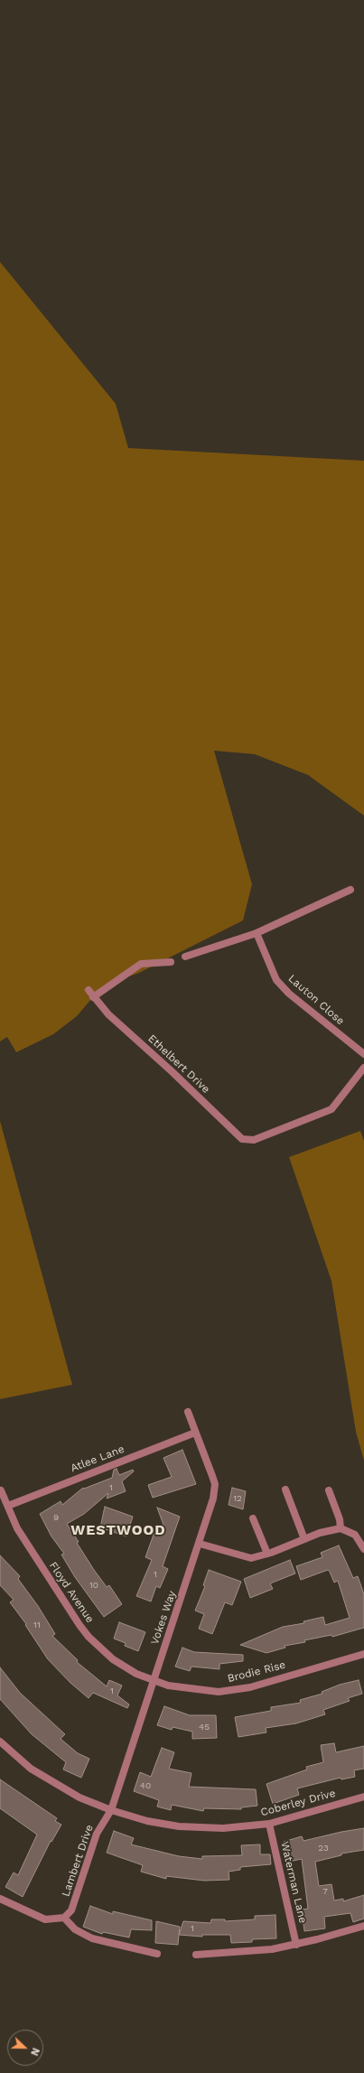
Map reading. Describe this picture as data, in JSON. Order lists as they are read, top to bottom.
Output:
{
  "streets": {
    "street": [
      "Lauton Close",
      "Ethelbert Drive",
      "Atlee Lane",
      "Floyd Avenue",
      "Vokes Way",
      "Brodie Rise",
      "Coberley Drive",
      "Lambert Drive",
      "Waterman Lane"
    ]
  },
  "crossings": [
    ["Atlee Lane", "Floyd Avenue"],
    ["Atlee Lane", "Vokes Way"],
    ["Floyd Avenue", "Vokes Way"],
    ["Floyd Avenue", "Brodie Rise"],
    ["Vokes Way", "Brodie Rise"],
    ["Vokes Way", "Coberley Drive"],
    ["Vokes Way", "Lambert Drive"],
    ["Coberley Drive", "Lambert Drive"],
    ["Coberley Drive", "Waterman Lane"]
  ],
  "districts": ["WESTWOOD"],
  "house_numbers": [
    "1",
    "12",
    "9",
    "1",
    "10",
    "11",
    "1",
    "45",
    "40",
    "23",
    "7",
    "1"
  ],
  "north": "right"
}
